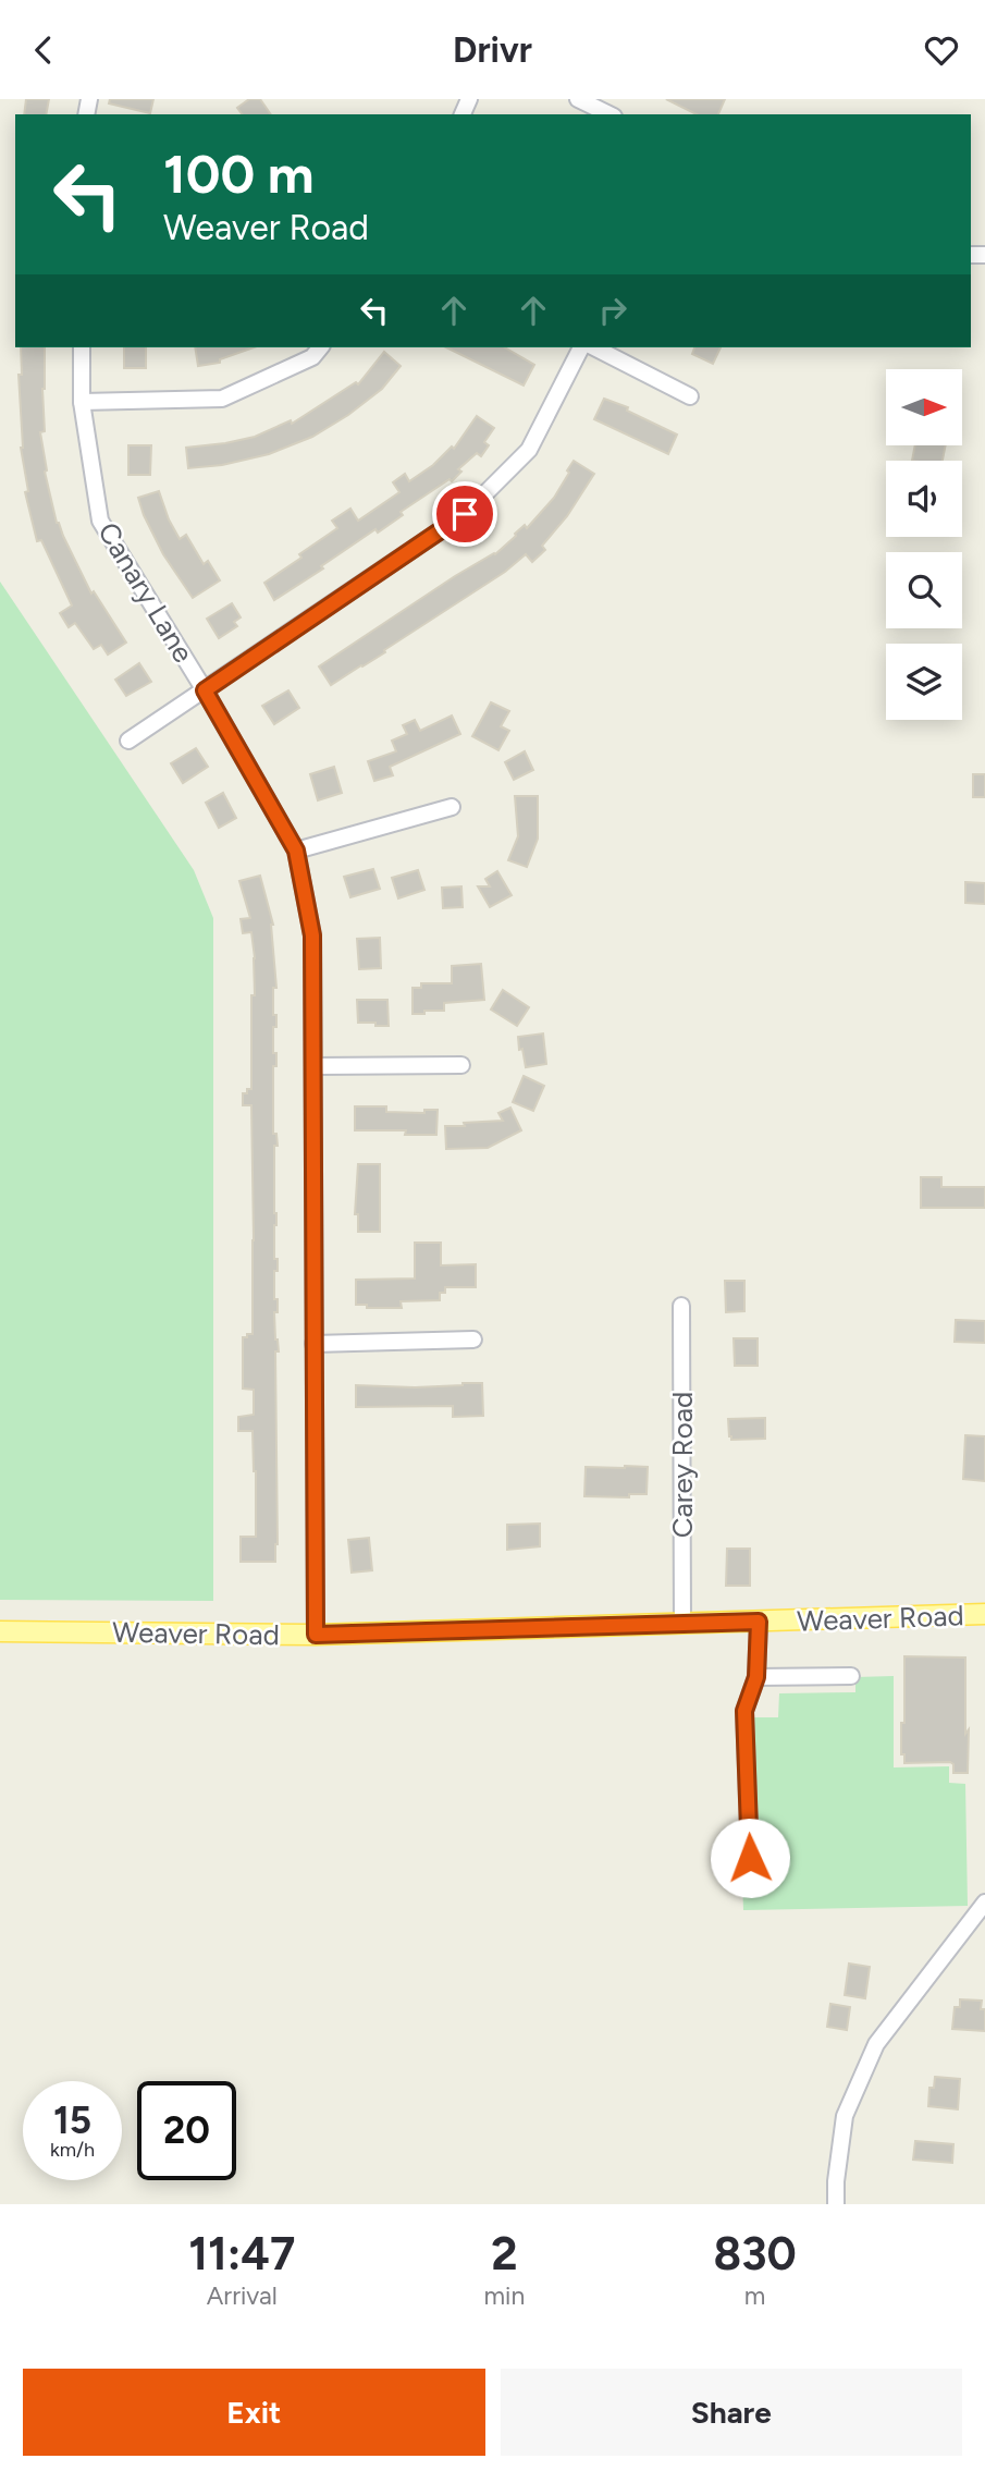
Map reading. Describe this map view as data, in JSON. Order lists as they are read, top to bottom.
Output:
{
  "streets": {
    "main road": ["Weaver Road"],
    "street": ["Canary Lane", "Carey Road"]
  },
  "crossings": [
    ["Canary Lane", "Weaver Road"],
    ["Carey Road", "Weaver Road"]
  ],
  "north": "right",
  "page": {
    "header": "Drivr",
    "turn": ["100 m", "Weaver Road"],
    "speed": "15 km/h",
    "limit": "20",
    "eta": [
      "11:47",
      "Arrival",
      "2",
      "min",
      "830",
      "m"
    ],
    "buttons": ["Exit", "Share"]
  }
}
